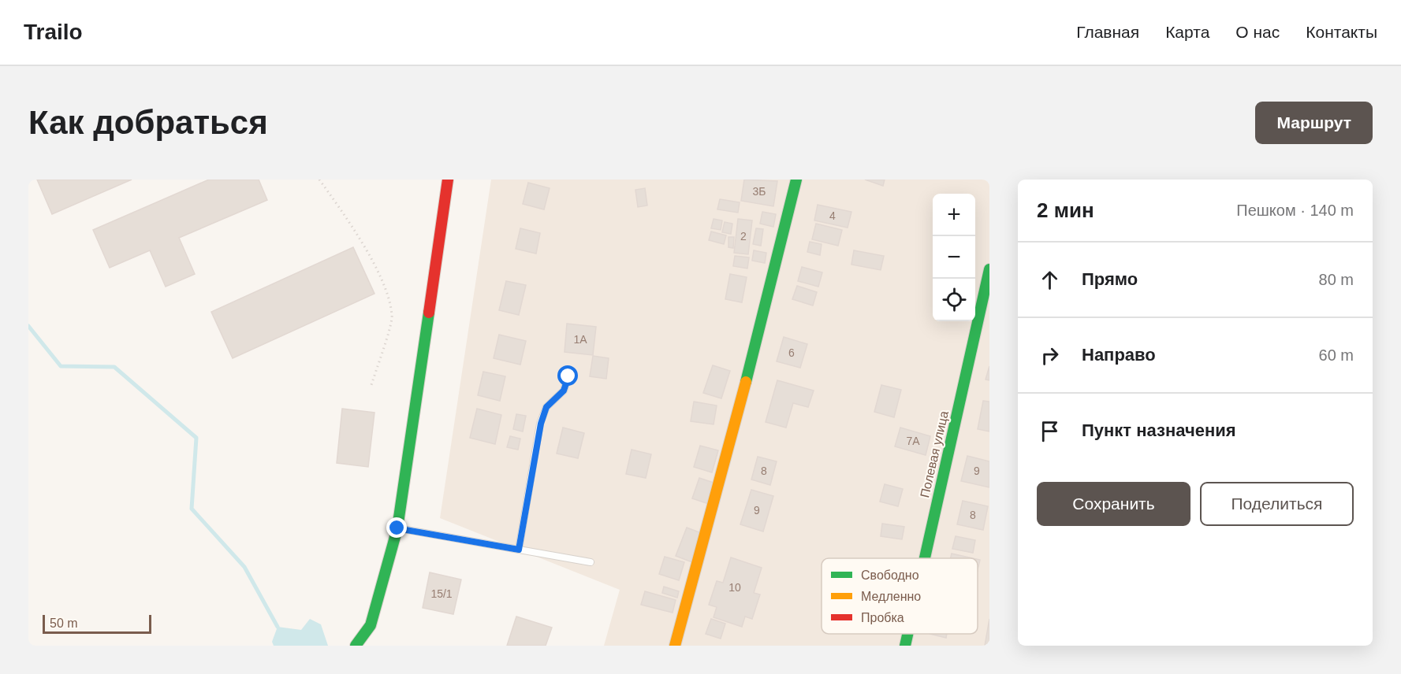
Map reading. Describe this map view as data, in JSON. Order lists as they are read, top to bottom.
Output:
{
  "streets": {
    "street": ["Полевая улица"]
  },
  "house_numbers": [
    "3Б",
    "4",
    "2",
    "1А",
    "6",
    "7А",
    "8",
    "9",
    "9",
    "8",
    "10",
    "15/1"
  ],
  "legend": ["Свободно", "Медленно", "Пробка"],
  "scale_bar": "50 m",
  "page": {
    "header": "Trailo",
    "nav": [
      "Главная",
      "Карта",
      "О нас",
      "Контакты"
    ],
    "buttons": [
      "Маршрут",
      ["Сохранить", "Поделиться"]
    ],
    "title": "Как добраться",
    "heading": ["2 мин", "Пешком · 140 m"],
    "map_buttons": ["+", "−"],
    "list": [
      ["Прямо", "80 m"],
      ["Направо", "60 m"],
      "Пункт назначения"
    ],
    "scale": "50 m"
  }
}
